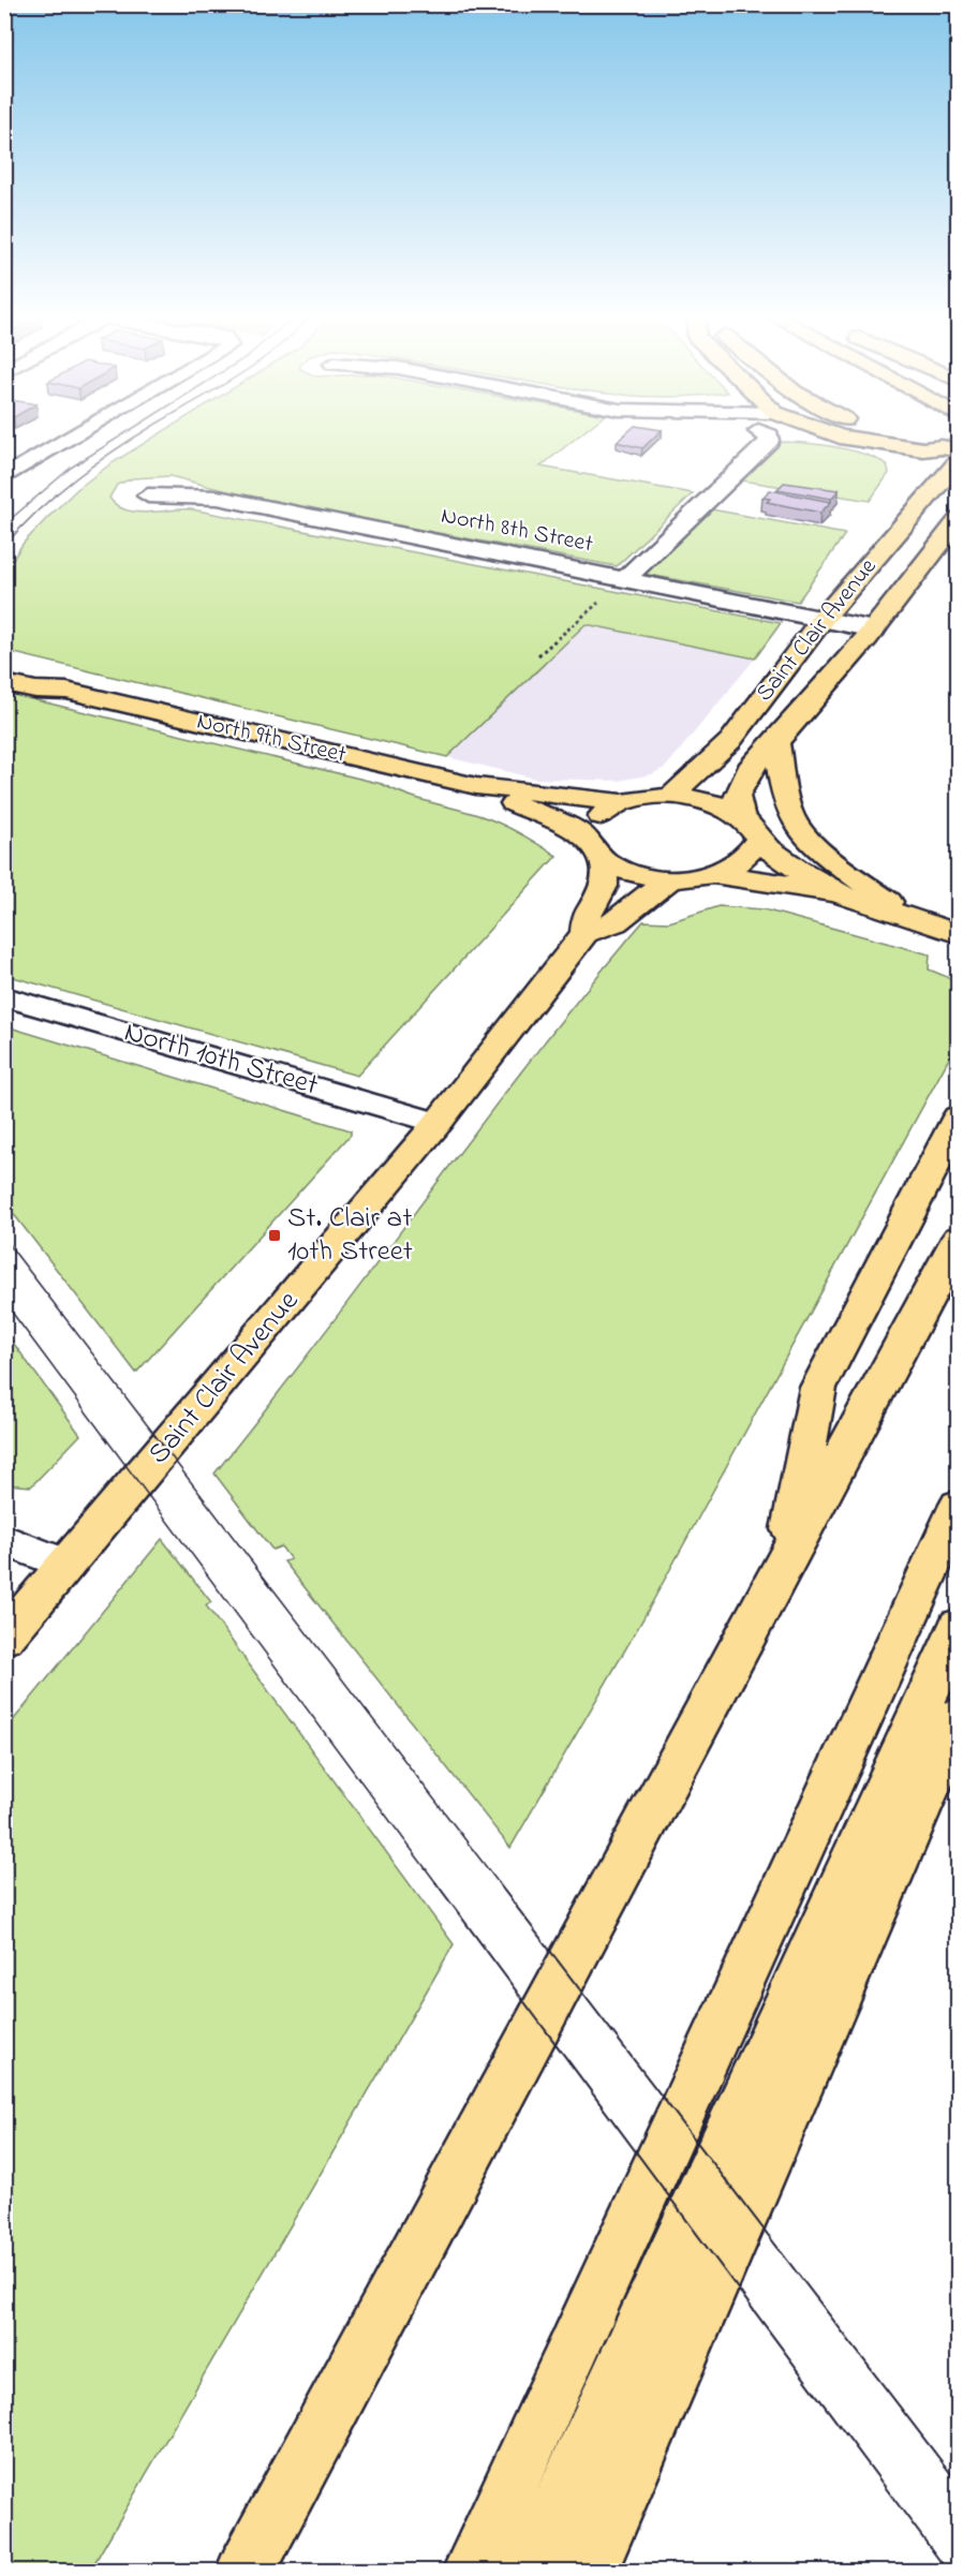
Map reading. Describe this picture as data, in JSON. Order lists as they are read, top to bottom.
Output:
{
  "streets": {
    "main road": ["Saint Clair Avenue", "North 9th Street"],
    "street": ["North 8th Street", "North 10th Street"]
  },
  "crossings": [
    ["North 8th Street", "Saint Clair Avenue"],
    ["Saint Clair Avenue", "North 9th Street"],
    ["Saint Clair Avenue", "North 10th Street"]
  ],
  "places": {
    "transit": ["St. Clair at 10th Street"]
  }
}
